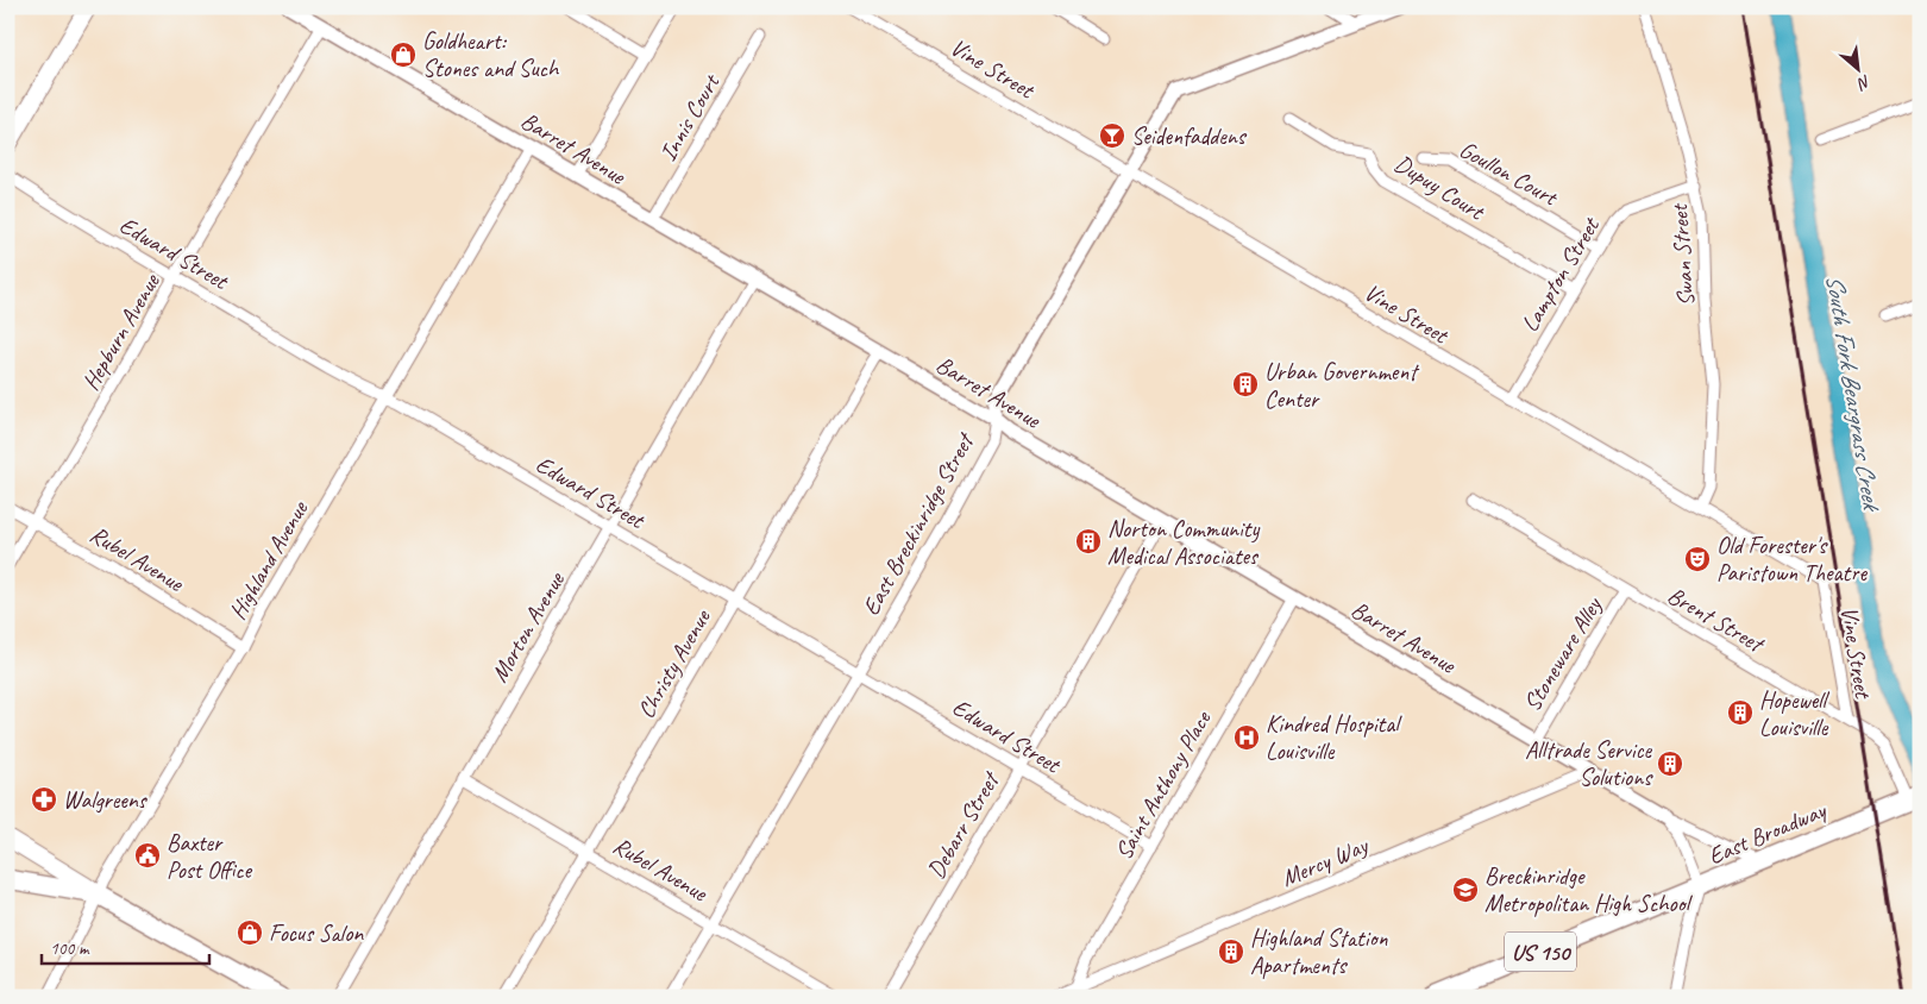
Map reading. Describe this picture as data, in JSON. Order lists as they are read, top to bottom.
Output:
{
  "streets": {
    "main road": ["East Broadway", "US 150"],
    "street": [
      "Vine Street",
      "Innis Court",
      "Barret Avenue",
      "Goullon Court",
      "Dupuy Court",
      "Edward Street",
      "Swan Street",
      "Lampton Street",
      "Hepburn Avenue",
      "East Breckinridge Street",
      "Rubel Avenue",
      "Highland Avenue",
      "Brent Street",
      "Morton Avenue",
      "Stoneware Alley",
      "Christy Avenue",
      "Saint Anthony Place",
      "Debarr Street",
      "Mercy Way"
    ]
  },
  "crossings": [
    ["Vine Street", "Swan Street"],
    ["Vine Street", "Lampton Street"],
    ["Vine Street", "East Breckinridge Street"],
    ["Vine Street", "Brent Street"],
    ["Innis Court", "Barret Avenue"],
    ["Barret Avenue", "Hepburn Avenue"],
    ["Barret Avenue", "East Breckinridge Street"],
    ["Barret Avenue", "Highland Avenue"],
    ["Barret Avenue", "Morton Avenue"],
    ["Barret Avenue", "Stoneware Alley"],
    ["Barret Avenue", "Christy Avenue"],
    ["Barret Avenue", "Saint Anthony Place"],
    ["Barret Avenue", "Debarr Street"],
    ["Barret Avenue", "East Broadway"],
    ["Barret Avenue", "Mercy Way"],
    ["Goullon Court", "Lampton Street"],
    ["Dupuy Court", "Lampton Street"],
    ["Edward Street", "Hepburn Avenue"],
    ["Edward Street", "East Breckinridge Street"],
    ["Edward Street", "Highland Avenue"],
    ["Edward Street", "Morton Avenue"],
    ["Edward Street", "Christy Avenue"],
    ["Edward Street", "Saint Anthony Place"],
    ["Edward Street", "Debarr Street"],
    ["Swan Street", "Lampton Street"],
    ["Hepburn Avenue", "Rubel Avenue"],
    ["East Breckinridge Street", "Rubel Avenue"],
    ["Rubel Avenue", "Highland Avenue"],
    ["Rubel Avenue", "Morton Avenue"],
    ["Rubel Avenue", "Christy Avenue"],
    ["Brent Street", "Stoneware Alley"],
    ["Brent Street", "East Broadway"],
    ["Saint Anthony Place", "Mercy Way"]
  ],
  "water": ["South Fork Beargrass Creek"],
  "places": {
    "shop": ["Goldheart: Stones and Such", "Focus Salon"],
    "bar": ["Seidenfaddens"],
    "building": [
      "Urban Government Center",
      "Norton Community Medical Associates",
      "Hopewell Louisville",
      "Alltrade Service Solutions",
      "Highland Station Apartments"
    ],
    "theatre": ["Old Forester's Paristown Theatre"],
    "hospital": ["Kindred Hospital Louisville"],
    "pharmacy": ["Walgreens"],
    "public building": ["Baxter Post Office"],
    "school or university": ["Breckinridge Metropolitan High School"]
  },
  "scale_bar": "100 m",
  "north": "bottom right"
}
